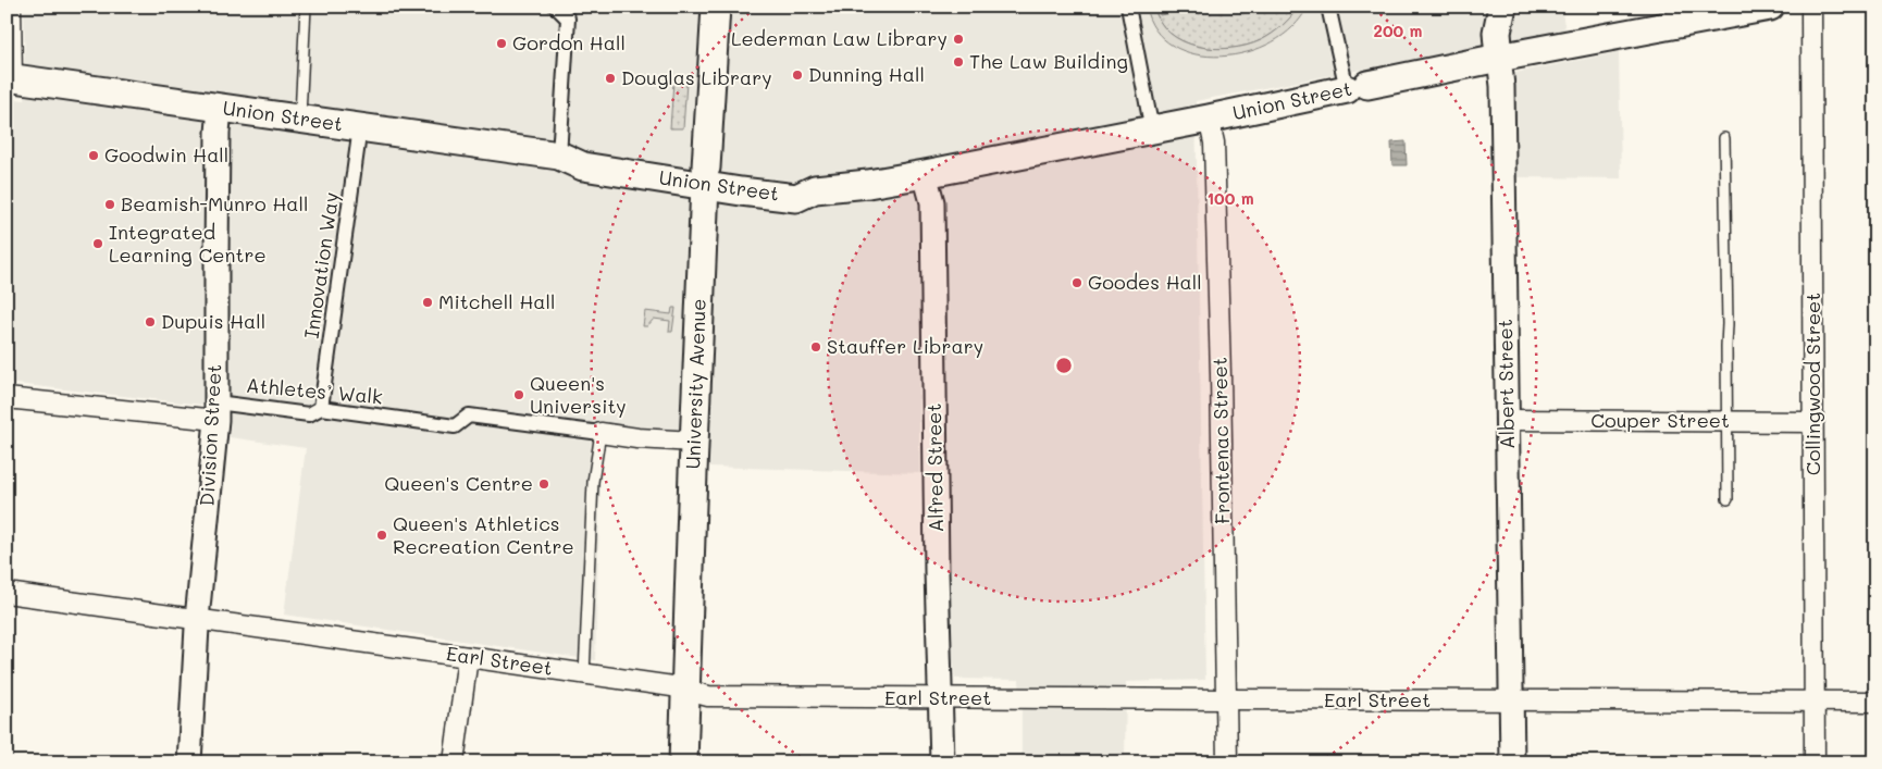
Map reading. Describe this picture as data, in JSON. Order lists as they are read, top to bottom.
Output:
{
  "streets": {
    "main road": ["Union Street", "University Avenue", "Albert Street"],
    "street": [
      "Innovation Way",
      "Collingwood Street",
      "Athletes’ Walk",
      "Couper Street",
      "Division Street",
      "Frontenac Street",
      "Alfred Street",
      "Earl Street"
    ]
  },
  "crossings": [
    ["Union Street", "Innovation Way"],
    ["Union Street", "University Avenue"],
    ["Union Street", "Albert Street"],
    ["Union Street", "Division Street"],
    ["Union Street", "Frontenac Street"],
    ["Union Street", "Alfred Street"],
    ["Innovation Way", "Athletes’ Walk"],
    ["University Avenue", "Earl Street"],
    ["Albert Street", "Couper Street"],
    ["Albert Street", "Earl Street"],
    ["Collingwood Street", "Couper Street"],
    ["Collingwood Street", "Earl Street"],
    ["Athletes’ Walk", "Division Street"],
    ["Division Street", "Earl Street"],
    ["Frontenac Street", "Earl Street"],
    ["Alfred Street", "Earl Street"]
  ],
  "places": [
    "Lederman Law Library",
    "Gordon Hall",
    "The Law Building",
    "Dunning Hall",
    "Douglas Library",
    "Goodwin Hall",
    "Beamish-Munro Hall",
    "Integrated Learning Centre",
    "Goodes Hall",
    "Mitchell Hall",
    "Dupuis Hall",
    "Stauffer Library",
    "Queen's University",
    "Queen's Centre",
    "Queen's Athletics Recreation Centre"
  ],
  "rings": ["200 m", "100 m"]
}
